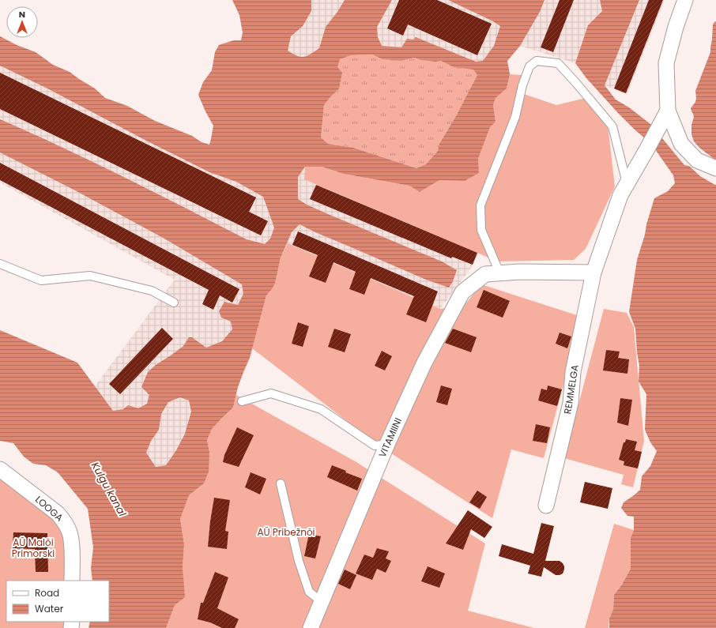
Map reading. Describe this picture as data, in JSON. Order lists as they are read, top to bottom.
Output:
{
  "streets": {
    "street": ["REMMELGA", "VITAMIINI", "LOOGA"]
  },
  "crossings": [
    ["REMMELGA", "VITAMIINI"]
  ],
  "water": ["Kulgu kanal"],
  "parks": ["AÜ Pribežnõi", "AÜ Malõi Primorski"],
  "legend": ["Road", "Water"],
  "north": "top"
}
